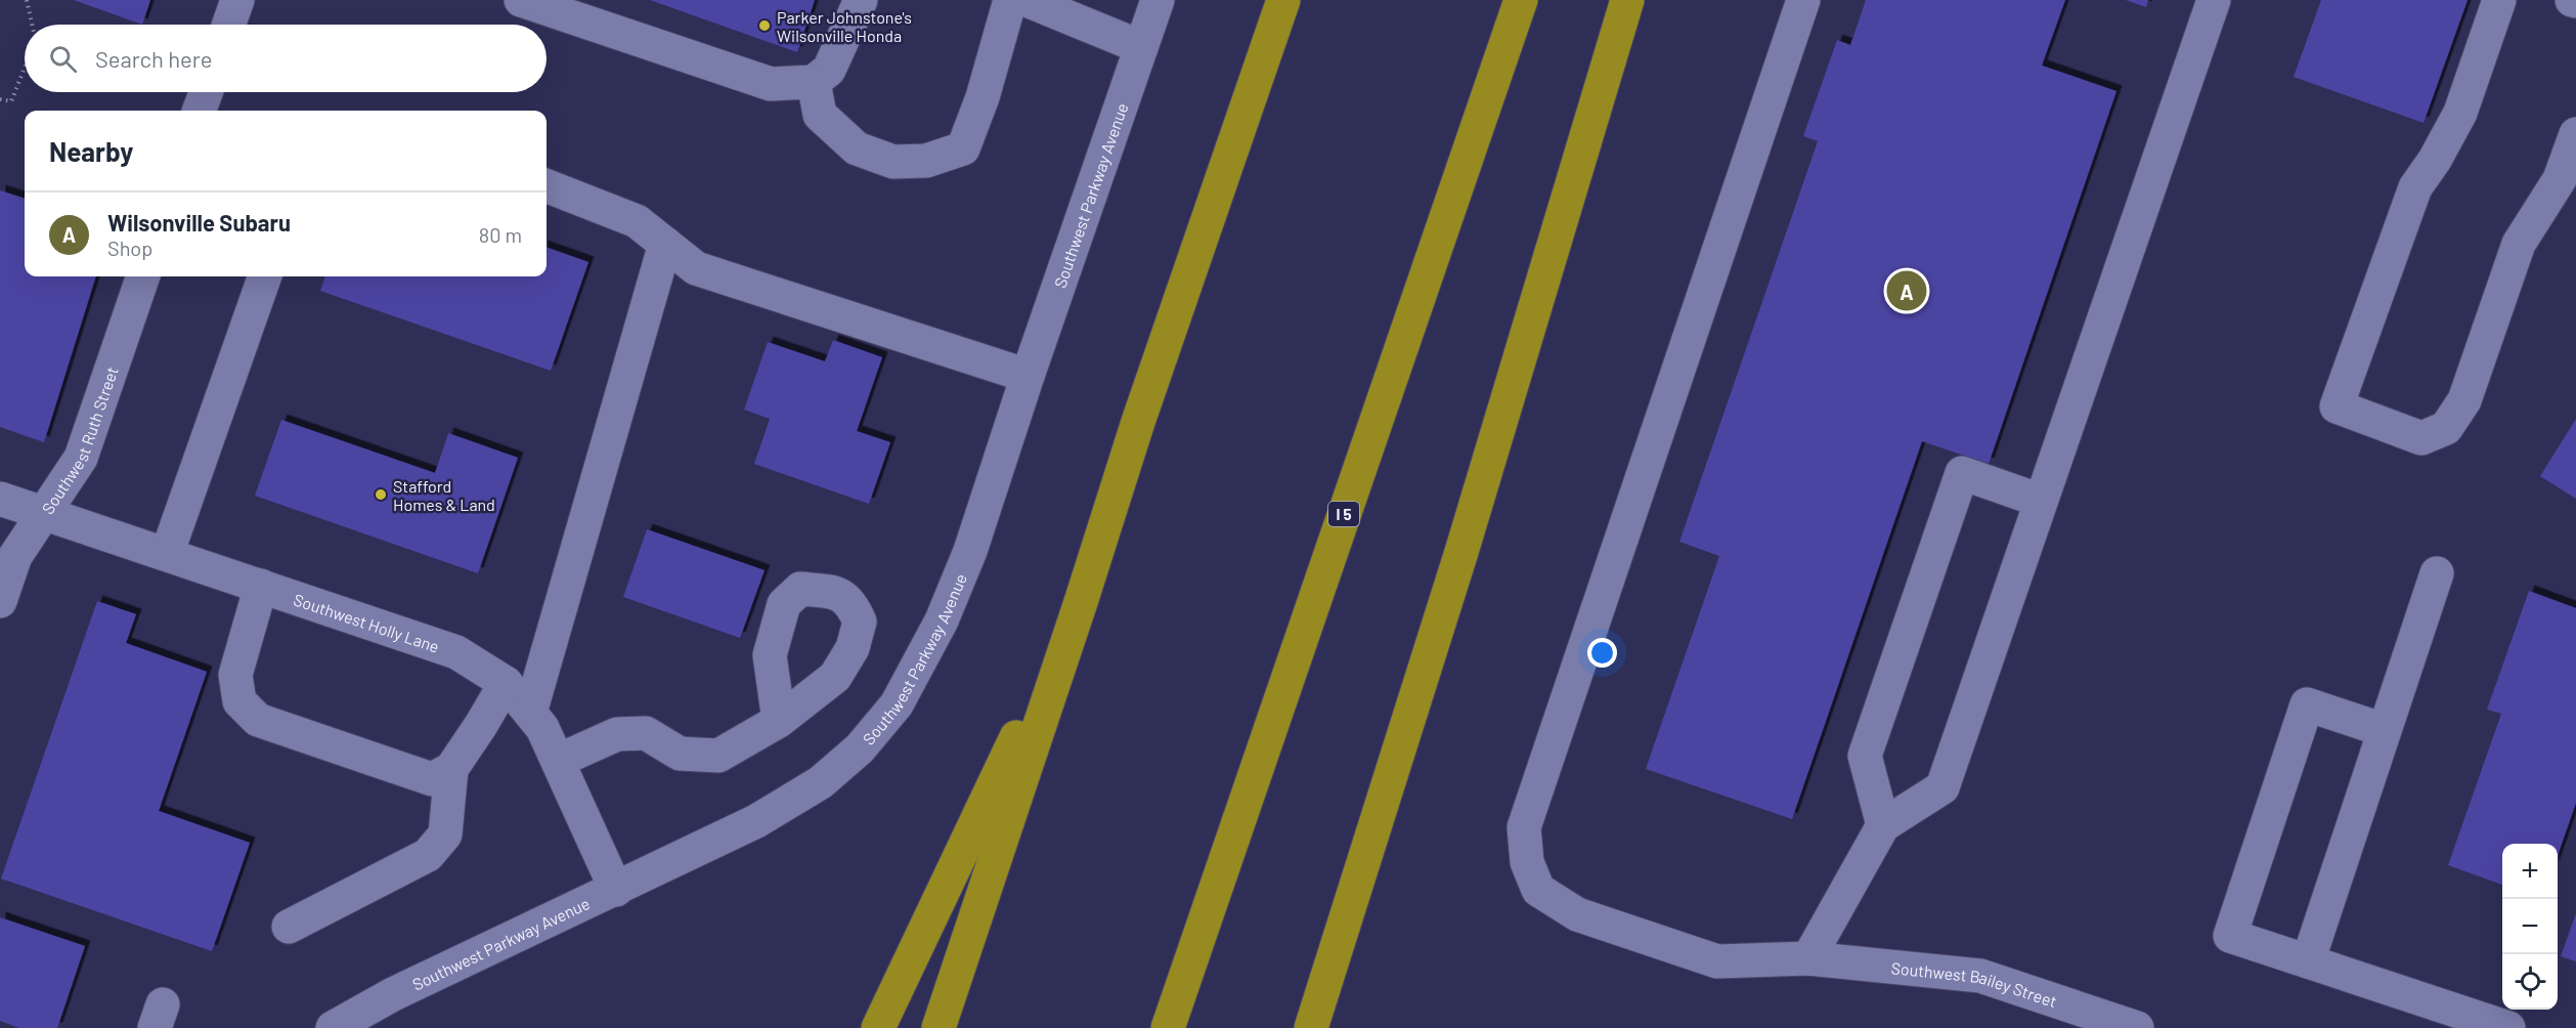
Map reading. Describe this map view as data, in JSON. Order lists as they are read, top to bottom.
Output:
{
  "streets": {
    "highway": ["I 5"],
    "street": [
      "Southwest Parkway Avenue",
      "Southwest Ruth Street",
      "Southwest Holly Lane",
      "Southwest Bailey Street"
    ]
  },
  "crossings": [
    ["Southwest Parkway Avenue", "Southwest Holly Lane"],
    ["Southwest Ruth Street", "Southwest Holly Lane"]
  ],
  "places": ["Parker Johnstone's Wilsonville Honda", "Stafford Homes & Land"],
  "page": {
    "search": "Search here",
    "heading": "Nearby",
    "list": [
      {
        "mark": "A",
        "name": "Wilsonville Subaru",
        "note": "Shop",
        "value": "80 m"
      }
    ],
    "pins": "A",
    "map_buttons": ["+", "−"]
  }
}
